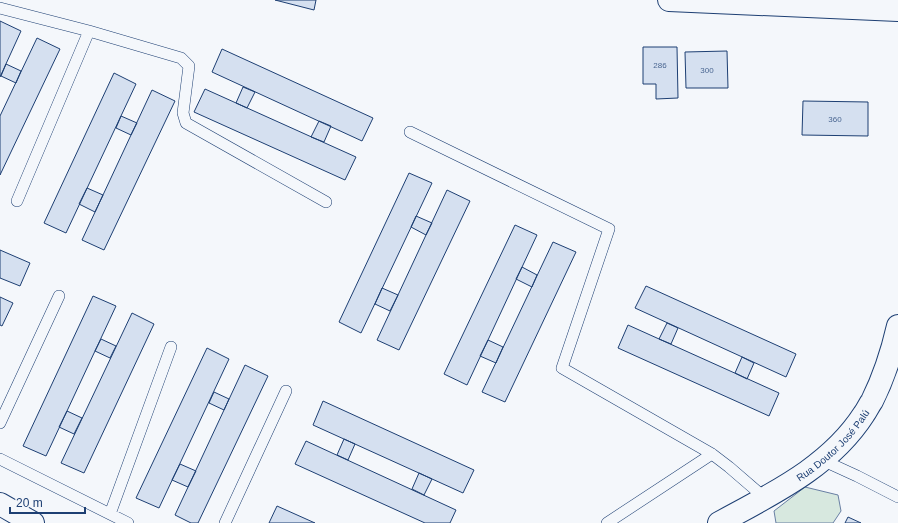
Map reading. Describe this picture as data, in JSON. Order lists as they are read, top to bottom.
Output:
{
  "streets": {
    "street": ["Rua Doutor José Palú"]
  },
  "house_numbers": ["286", "300", "360"],
  "scale_bar": "20 m"
}
